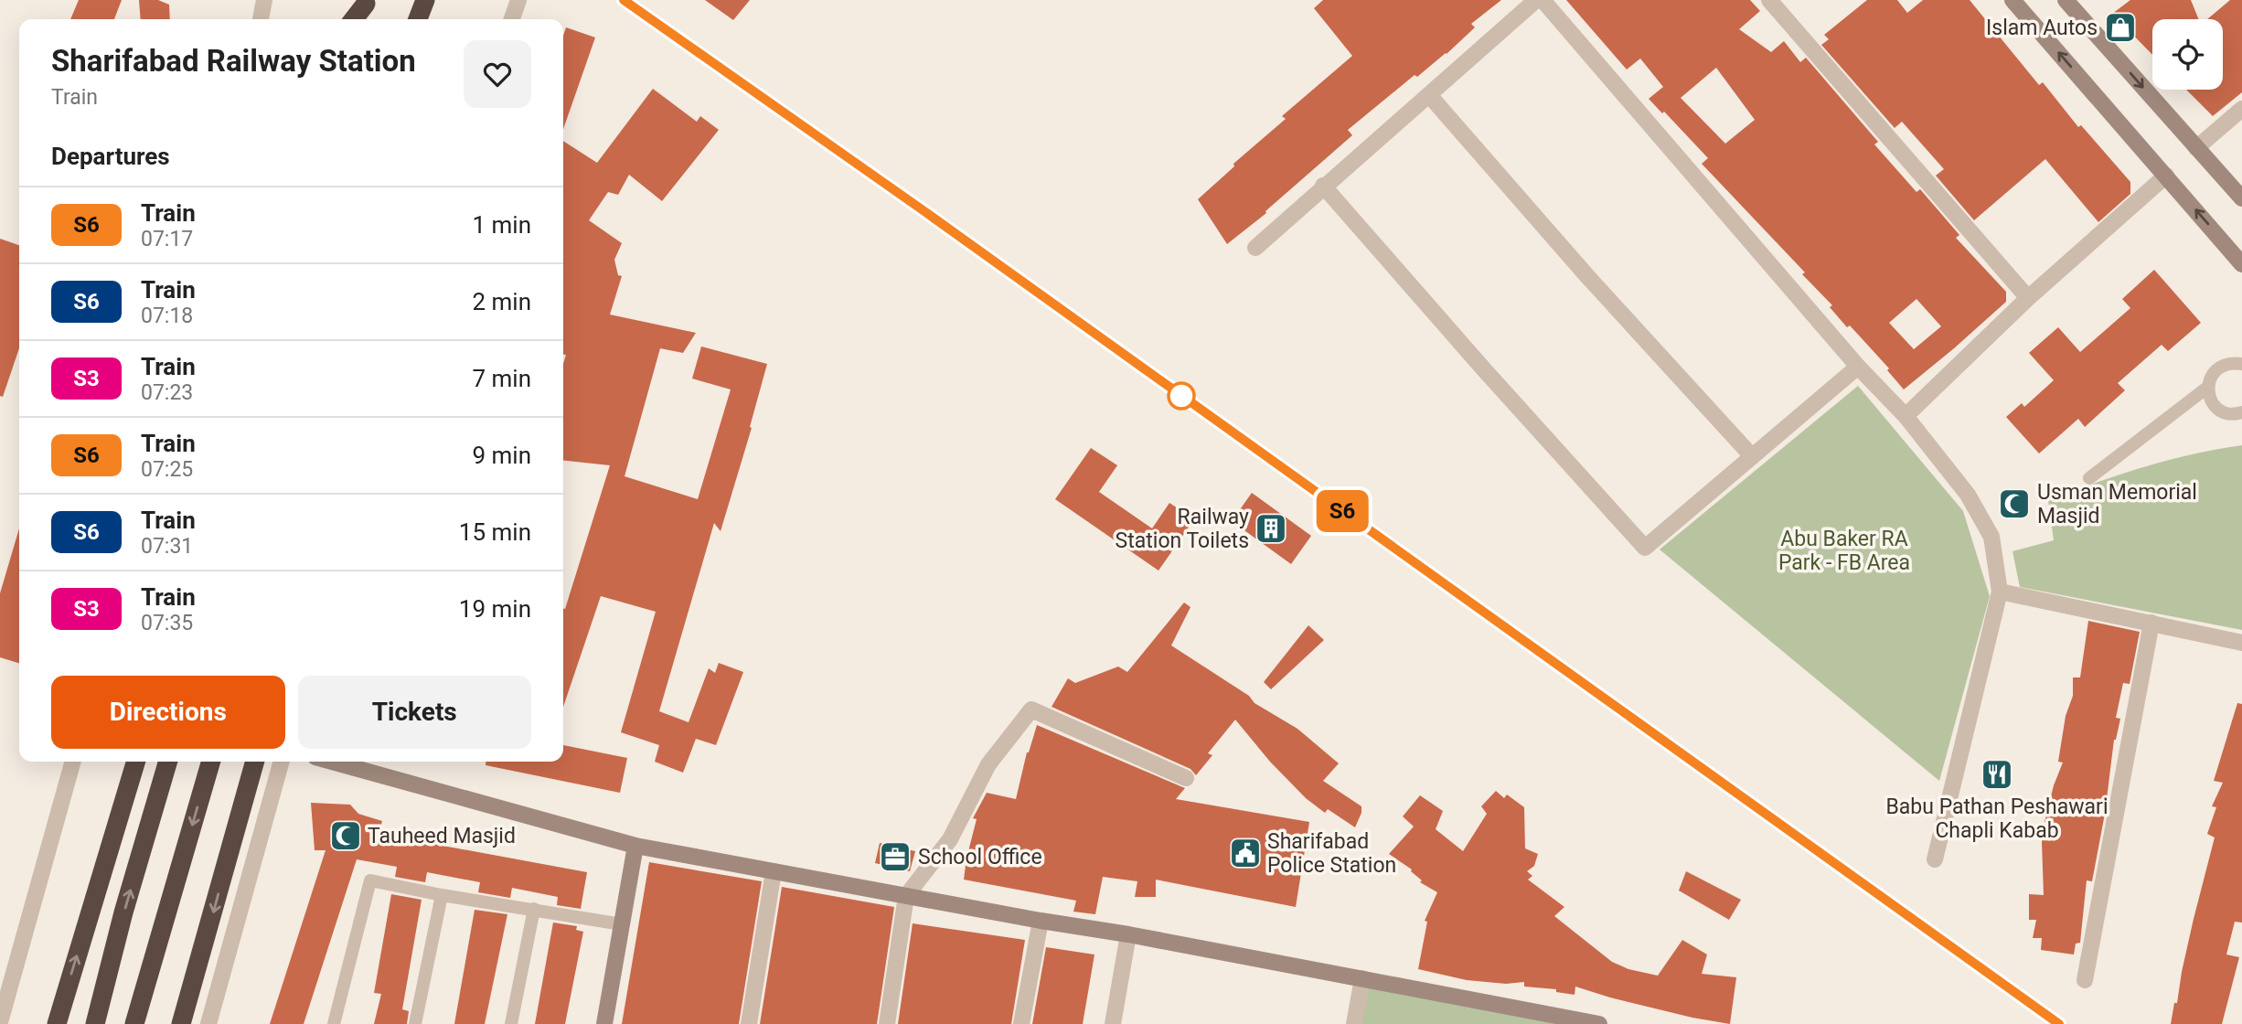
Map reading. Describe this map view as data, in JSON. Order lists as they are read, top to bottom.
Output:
{
  "parks": ["Abu Baker RA Park - FB Area"],
  "places": {
    "shop": ["Islam Autos"],
    "mosque": ["Usman Memorial Masjid", "Tauheed Masjid"],
    "building": ["Railway Station Toilets"],
    "restaurant": ["Babu Pathan Peshawari Chapli Kabab"],
    "public building": ["Sharifabad Police Station"],
    "office": ["School Office"]
  },
  "page": {
    "on_map": "S6",
    "heading": [
      ["Sharifabad Railway Station", "Train"],
      "Departures"
    ],
    "list": [
      {
        "mark": "S6",
        "name": "Train",
        "note": "07:17",
        "value": "1 min"
      },
      {
        "mark": "S6",
        "name": "Train",
        "note": "07:18",
        "value": "2 min"
      },
      {
        "mark": "S3",
        "name": "Train",
        "note": "07:23",
        "value": "7 min"
      },
      {
        "mark": "S6",
        "name": "Train",
        "note": "07:25",
        "value": "9 min"
      },
      {
        "mark": "S6",
        "name": "Train",
        "note": "07:31",
        "value": "15 min"
      },
      {
        "mark": "S3",
        "name": "Train",
        "note": "07:35",
        "value": "19 min"
      }
    ],
    "buttons": ["Directions", "Tickets"]
  }
}
